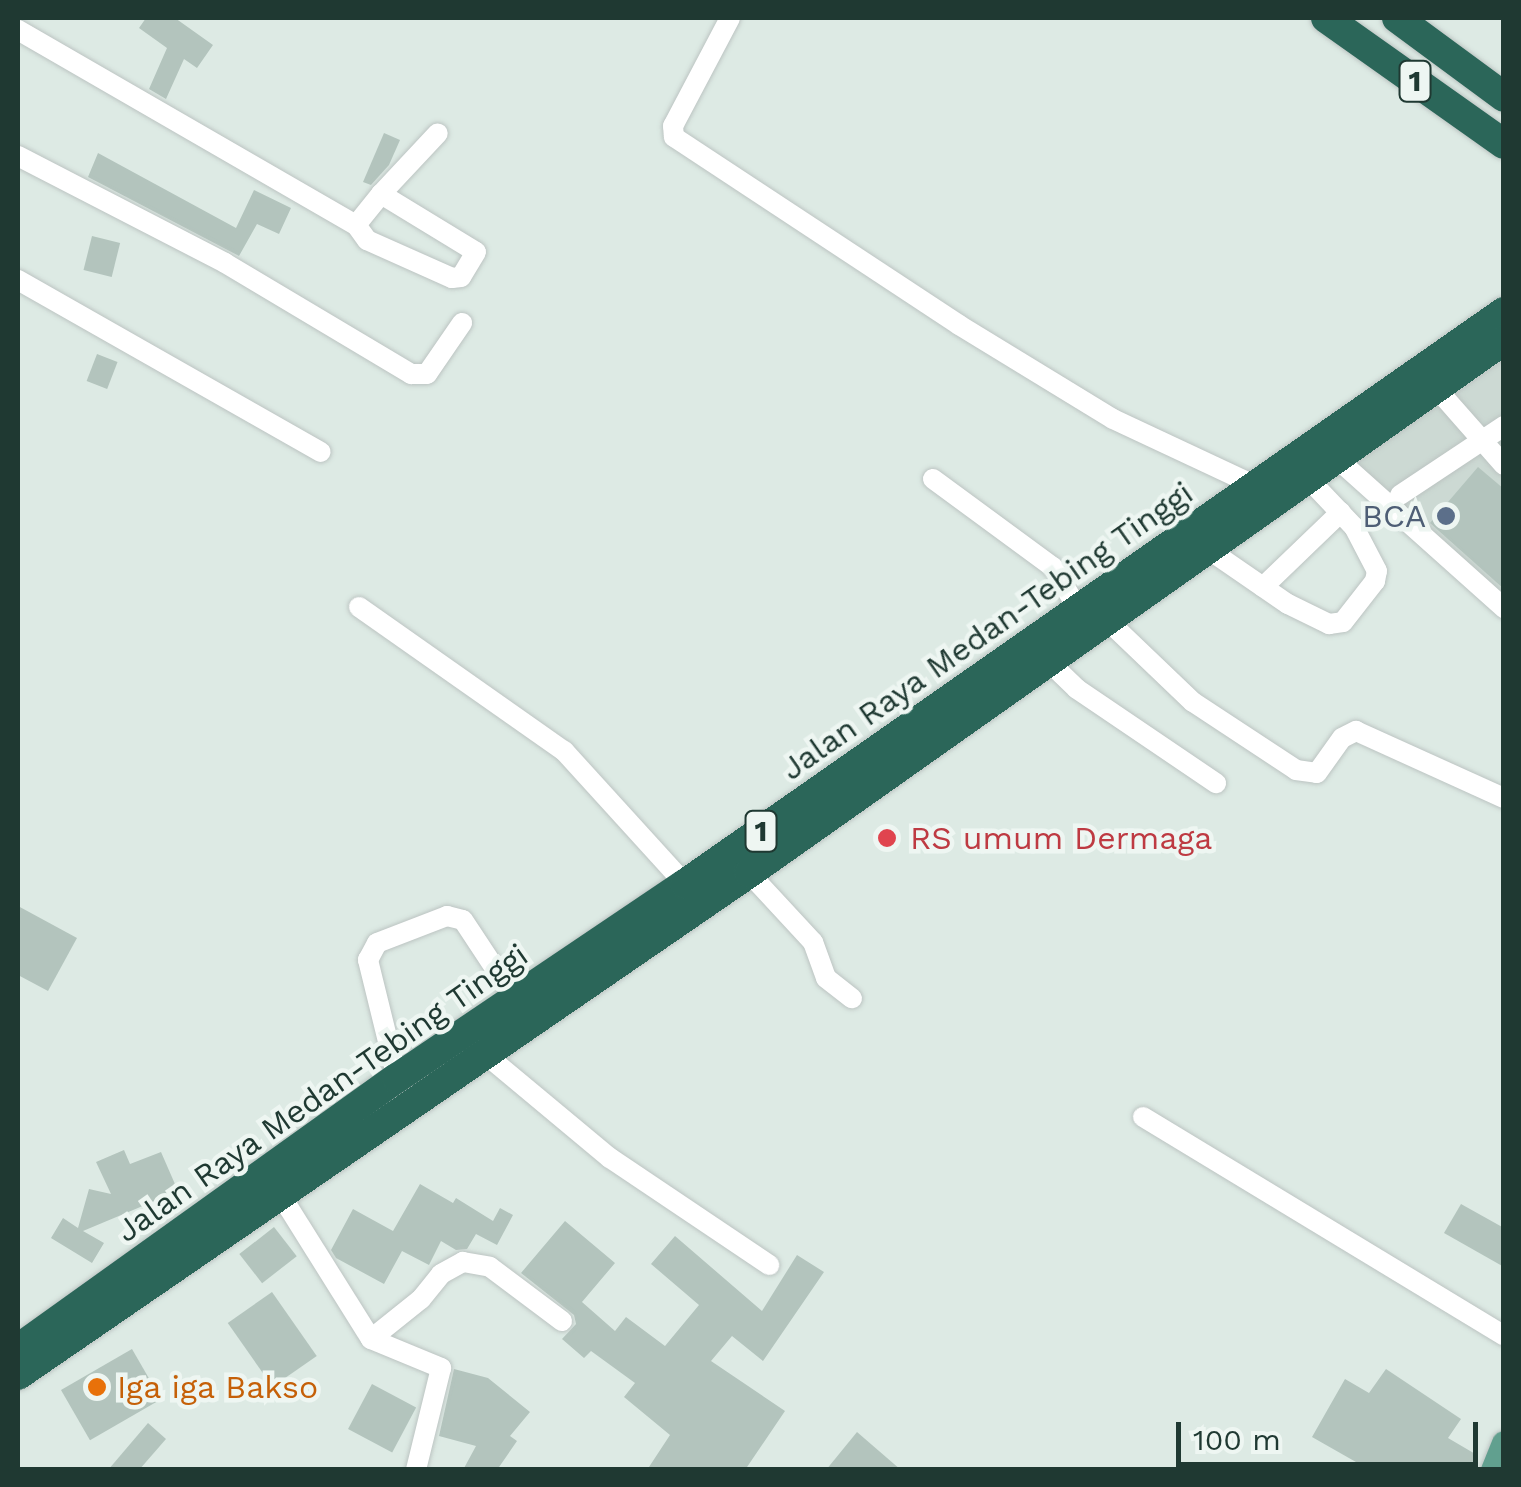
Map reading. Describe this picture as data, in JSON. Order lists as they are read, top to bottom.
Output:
{
  "streets": {
    "highway": ["1", "Jalan Raya Medan-Tebing Tinggi"]
  },
  "places": ["BCA", "RS umum Dermaga", "Iga iga Bakso"],
  "scale_bar": "100 m"
}
